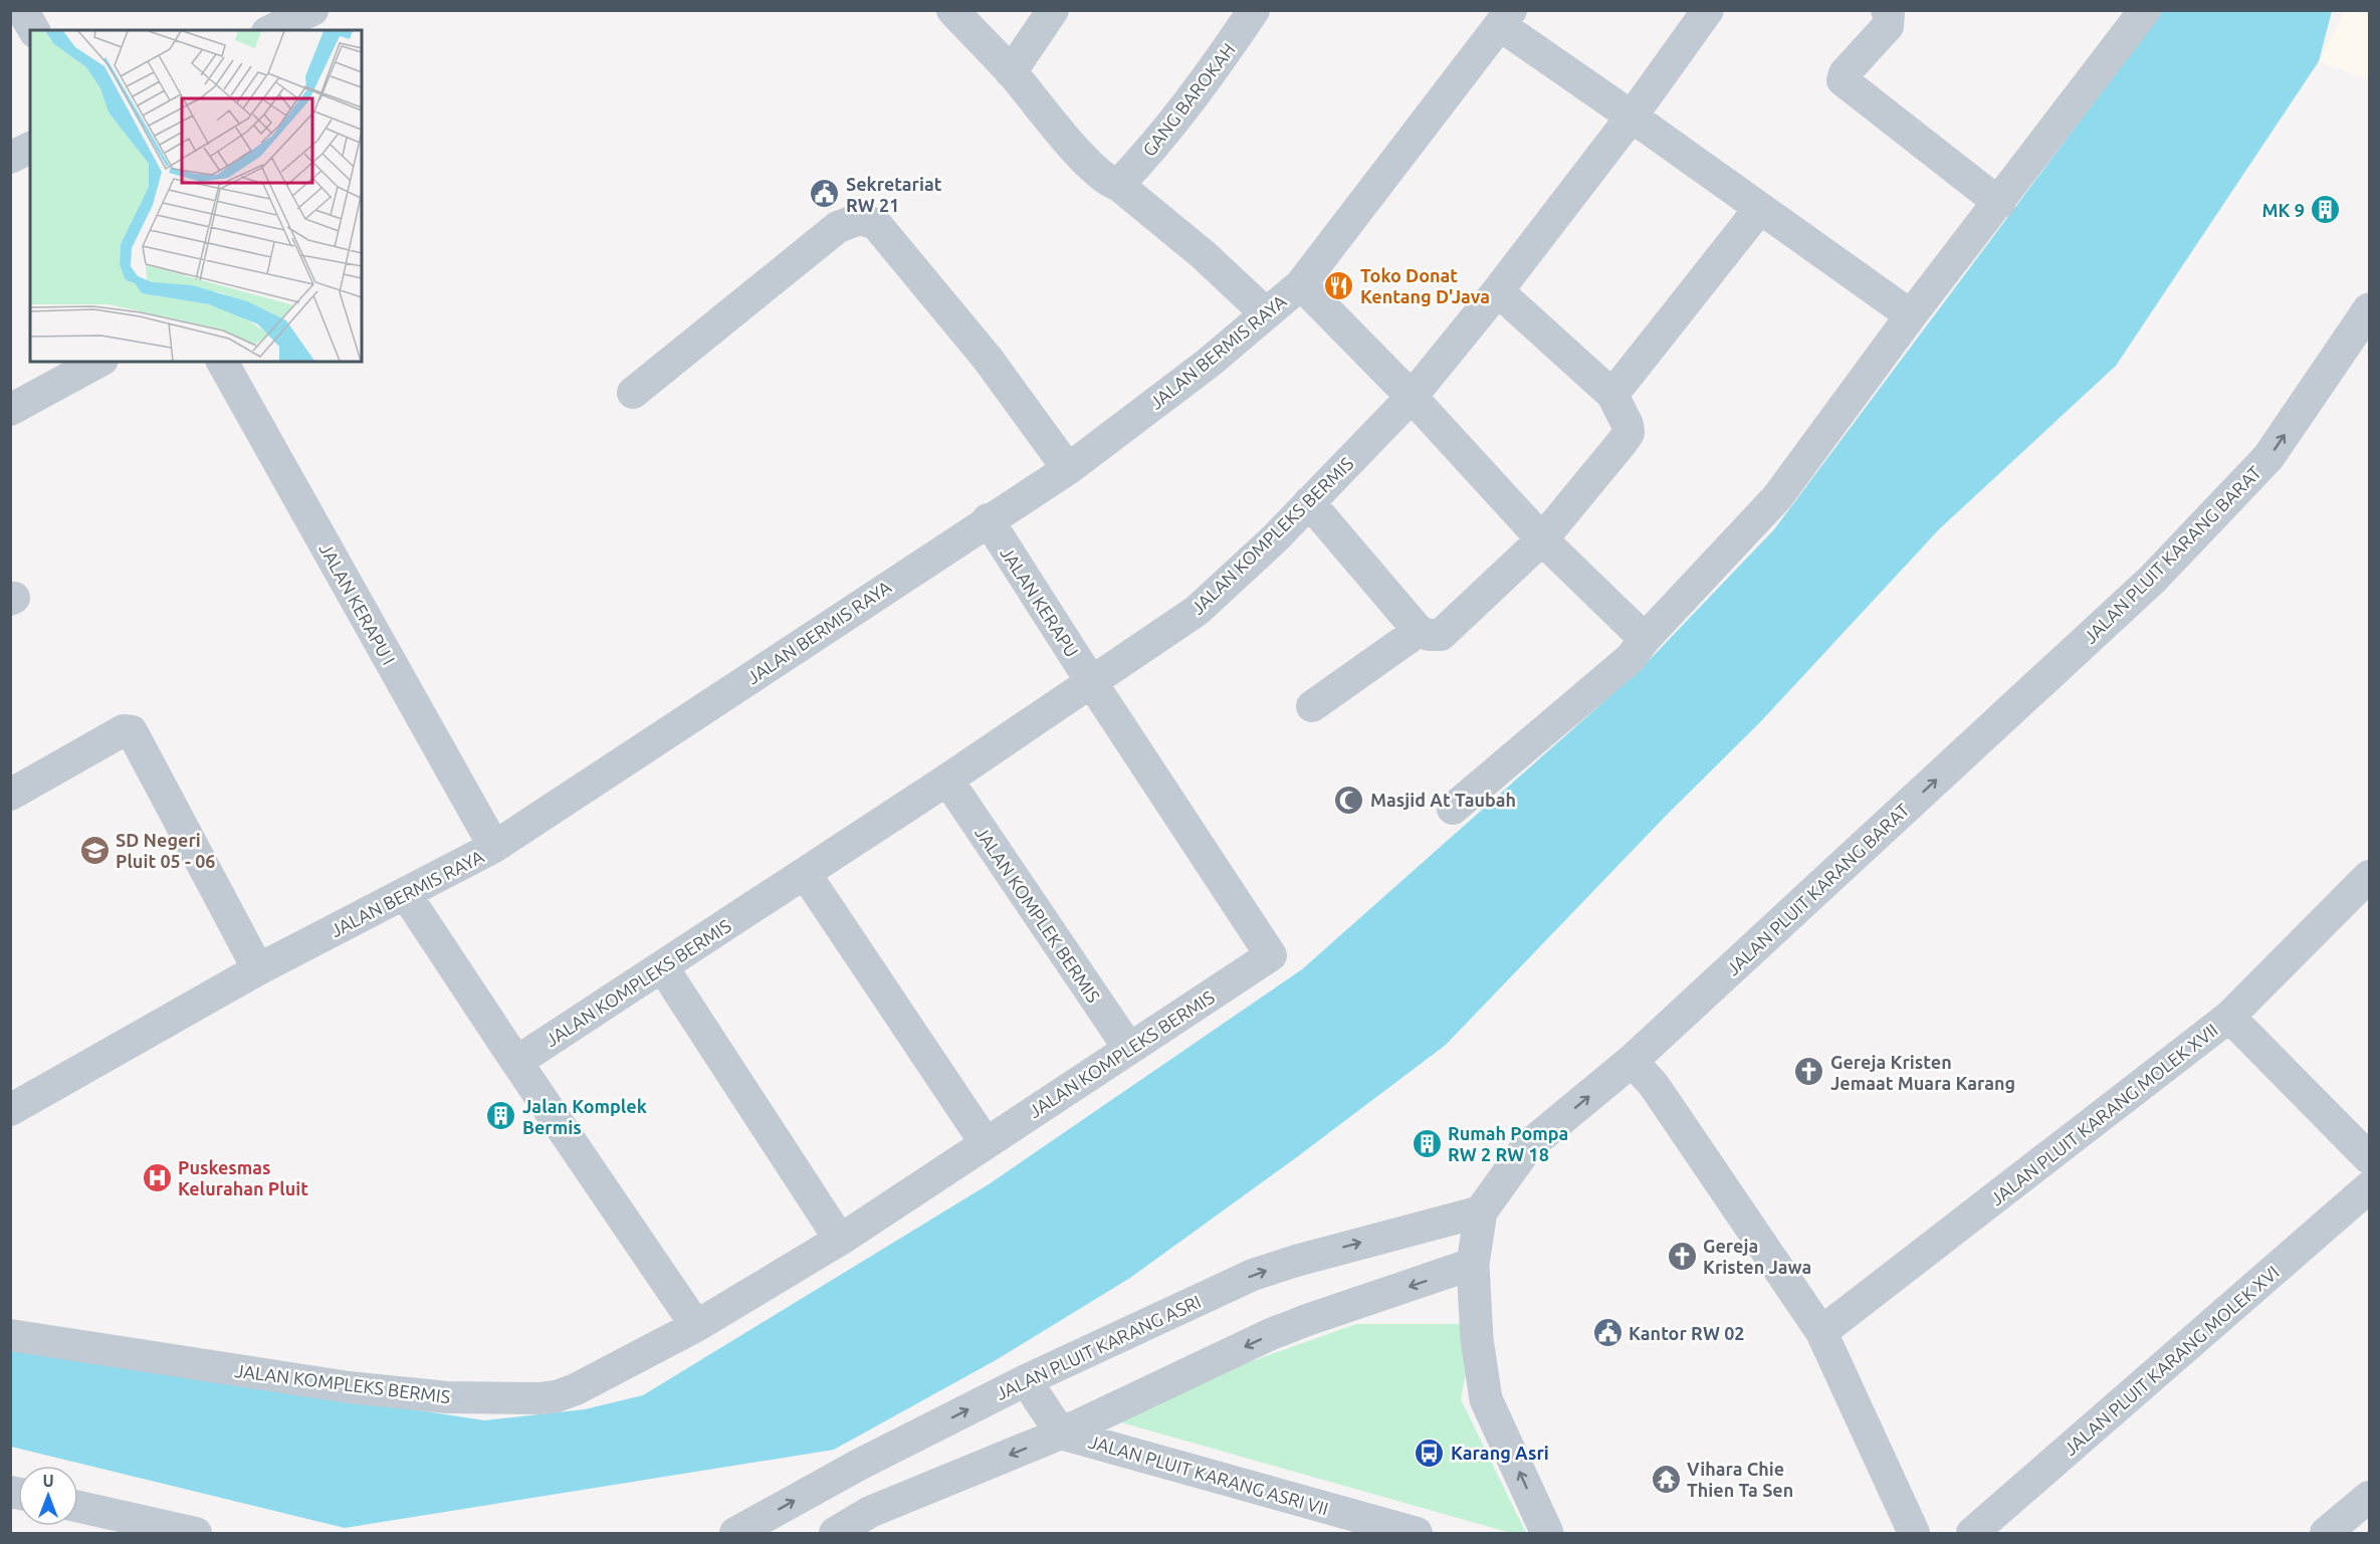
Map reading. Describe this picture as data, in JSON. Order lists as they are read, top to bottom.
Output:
{
  "streets": {
    "street": [
      "GANG BAROKAH",
      "JALAN BERMIS RAYA",
      "JALAN KOMPLEKS BERMIS",
      "JALAN PLUIT KARANG BARAT",
      "JALAN KERAPU",
      "JALAN KERAPU I",
      "JALAN KOMPLEK BERMIS",
      "JALAN PLUIT KARANG MOLEK XVII",
      "JALAN PLUIT KARANG ASRI",
      "JALAN PLUIT KARANG MOLEK XVI",
      "JALAN PLUIT KARANG ASRI VII"
    ]
  },
  "crossings": [
    ["JALAN BERMIS RAYA", "JALAN KERAPU"],
    ["JALAN BERMIS RAYA", "JALAN KERAPU I"],
    ["JALAN KOMPLEKS BERMIS", "JALAN KERAPU"],
    ["JALAN KOMPLEKS BERMIS", "JALAN KOMPLEK BERMIS"],
    ["JALAN PLUIT KARANG BARAT", "JALAN PLUIT KARANG ASRI"]
  ],
  "one_way": ["JALAN PLUIT KARANG BARAT"],
  "places": {
    "public building": ["Sekretariat RW 21", "Kantor RW 02"],
    "building": ["MK 9", "Jalan Komplek Bermis", "Rumah Pompa RW 2 RW 18"],
    "restaurant": ["Toko Donat Kentang D'Java"],
    "mosque": ["Masjid At Taubah"],
    "school or university": ["SD Negeri Pluit 05 - 06"],
    "church": ["Gereja Kristen Jemaat Muara Karang", "Gereja Kristen Jawa"],
    "hospital": ["Puskesmas Kelurahan Pluit"],
    "bus stop": ["Karang Asri"],
    "temple": ["Vihara Chie Thien Ta Sen"]
  },
  "north": "top"
}
